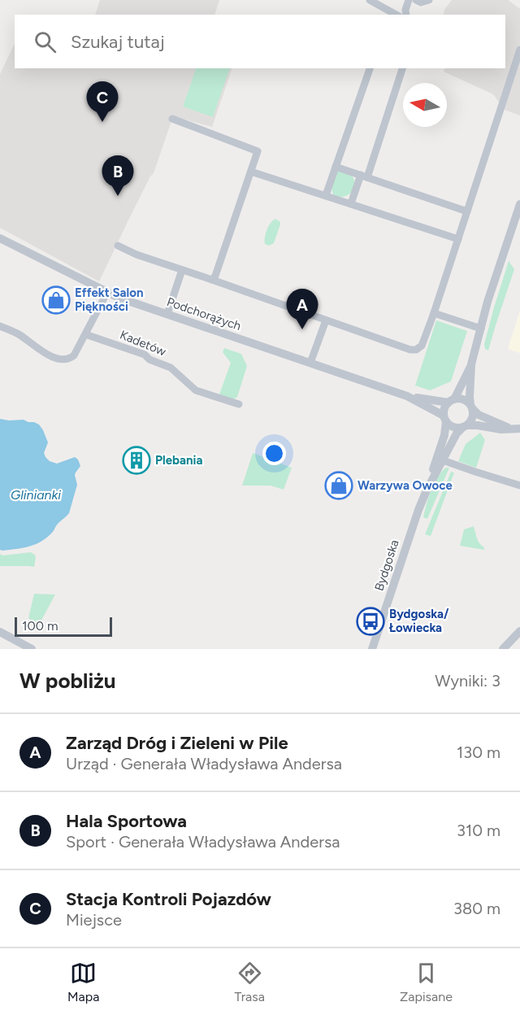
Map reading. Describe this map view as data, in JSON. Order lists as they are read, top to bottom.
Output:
{
  "streets": {
    "street": ["Podchorążych", "Kadetów", "Bydgoska"]
  },
  "crossings": [
    ["Podchorążych", "Bydgoska"]
  ],
  "water": ["Glinianki"],
  "places": {
    "shop": ["Effekt Salon Piękności", "Warzywa Owoce"],
    "building": ["Plebania"],
    "bus stop": ["Bydgoska/ Łowiecka"]
  },
  "scale_bar": "100 m",
  "north": "left",
  "page": {
    "search": "Szukaj tutaj",
    "pins": ["C", "B", "A"],
    "scale": "100 m",
    "heading": ["W pobliżu", "Wyniki: 3"],
    "list": [
      {
        "mark": "A",
        "name": "Zarząd Dróg i Zieleni w Pile",
        "note": "Urząd · Generała Władysława Andersa",
        "value": "130 m"
      },
      {
        "mark": "B",
        "name": "Hala Sportowa",
        "note": "Sport · Generała Władysława Andersa",
        "value": "310 m"
      },
      {
        "mark": "C",
        "name": "Stacja Kontroli Pojazdów",
        "note": "Miejsce",
        "value": "380 m"
      }
    ],
    "nav": ["Mapa", "Trasa", "Zapisane"]
  }
}
